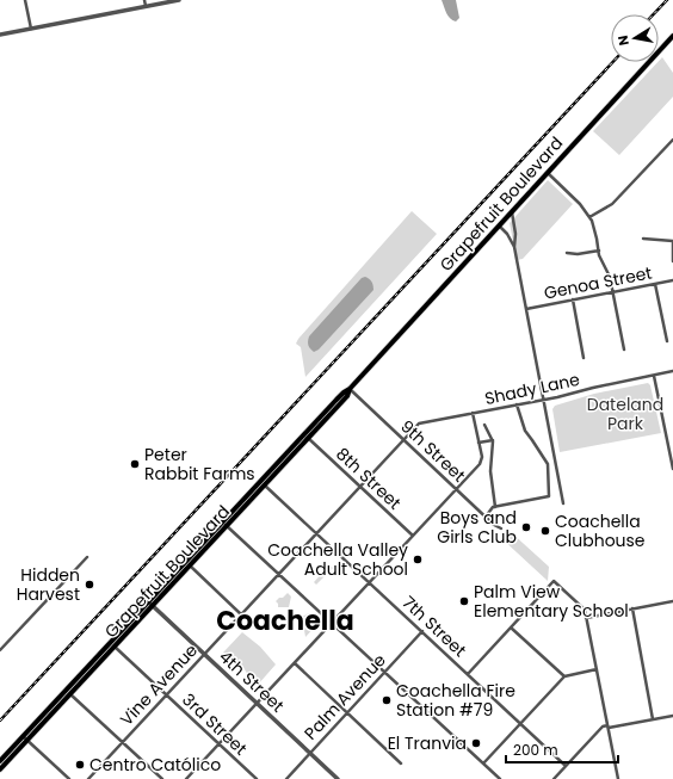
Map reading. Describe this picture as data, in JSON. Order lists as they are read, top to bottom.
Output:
{
  "streets": {
    "main road": ["Grapefruit Boulevard"],
    "street": [
      "Genoa Street",
      "Shady Lane",
      "9th Street",
      "8th Street",
      "7th Street",
      "4th Street",
      "Vine Avenue",
      "Palm Avenue",
      "3rd Street"
    ]
  },
  "crossings": [
    ["Grapefruit Boulevard", "9th Street"],
    ["Grapefruit Boulevard", "8th Street"],
    ["Grapefruit Boulevard", "7th Street"],
    ["Grapefruit Boulevard", "4th Street"],
    ["Grapefruit Boulevard", "3rd Street"],
    ["Shady Lane", "9th Street"],
    ["Shady Lane", "Vine Avenue"],
    ["9th Street", "Vine Avenue"],
    ["8th Street", "Vine Avenue"],
    ["7th Street", "Vine Avenue"],
    ["7th Street", "Palm Avenue"],
    ["4th Street", "Vine Avenue"],
    ["4th Street", "Palm Avenue"],
    ["Vine Avenue", "3rd Street"]
  ],
  "districts": ["Coachella"],
  "parks": ["Dateland Park"],
  "places": [
    "Peter Rabbit Farms",
    "Boys and Girls Club",
    "Coachella Clubhouse",
    "Coachella Valley Adult School",
    "Hidden Harvest",
    "Palm View Elementary School",
    "Coachella Fire Station #79",
    "El Tranvia",
    "Centro Católico"
  ],
  "scale_bar": "200 m",
  "north": "left"
}
